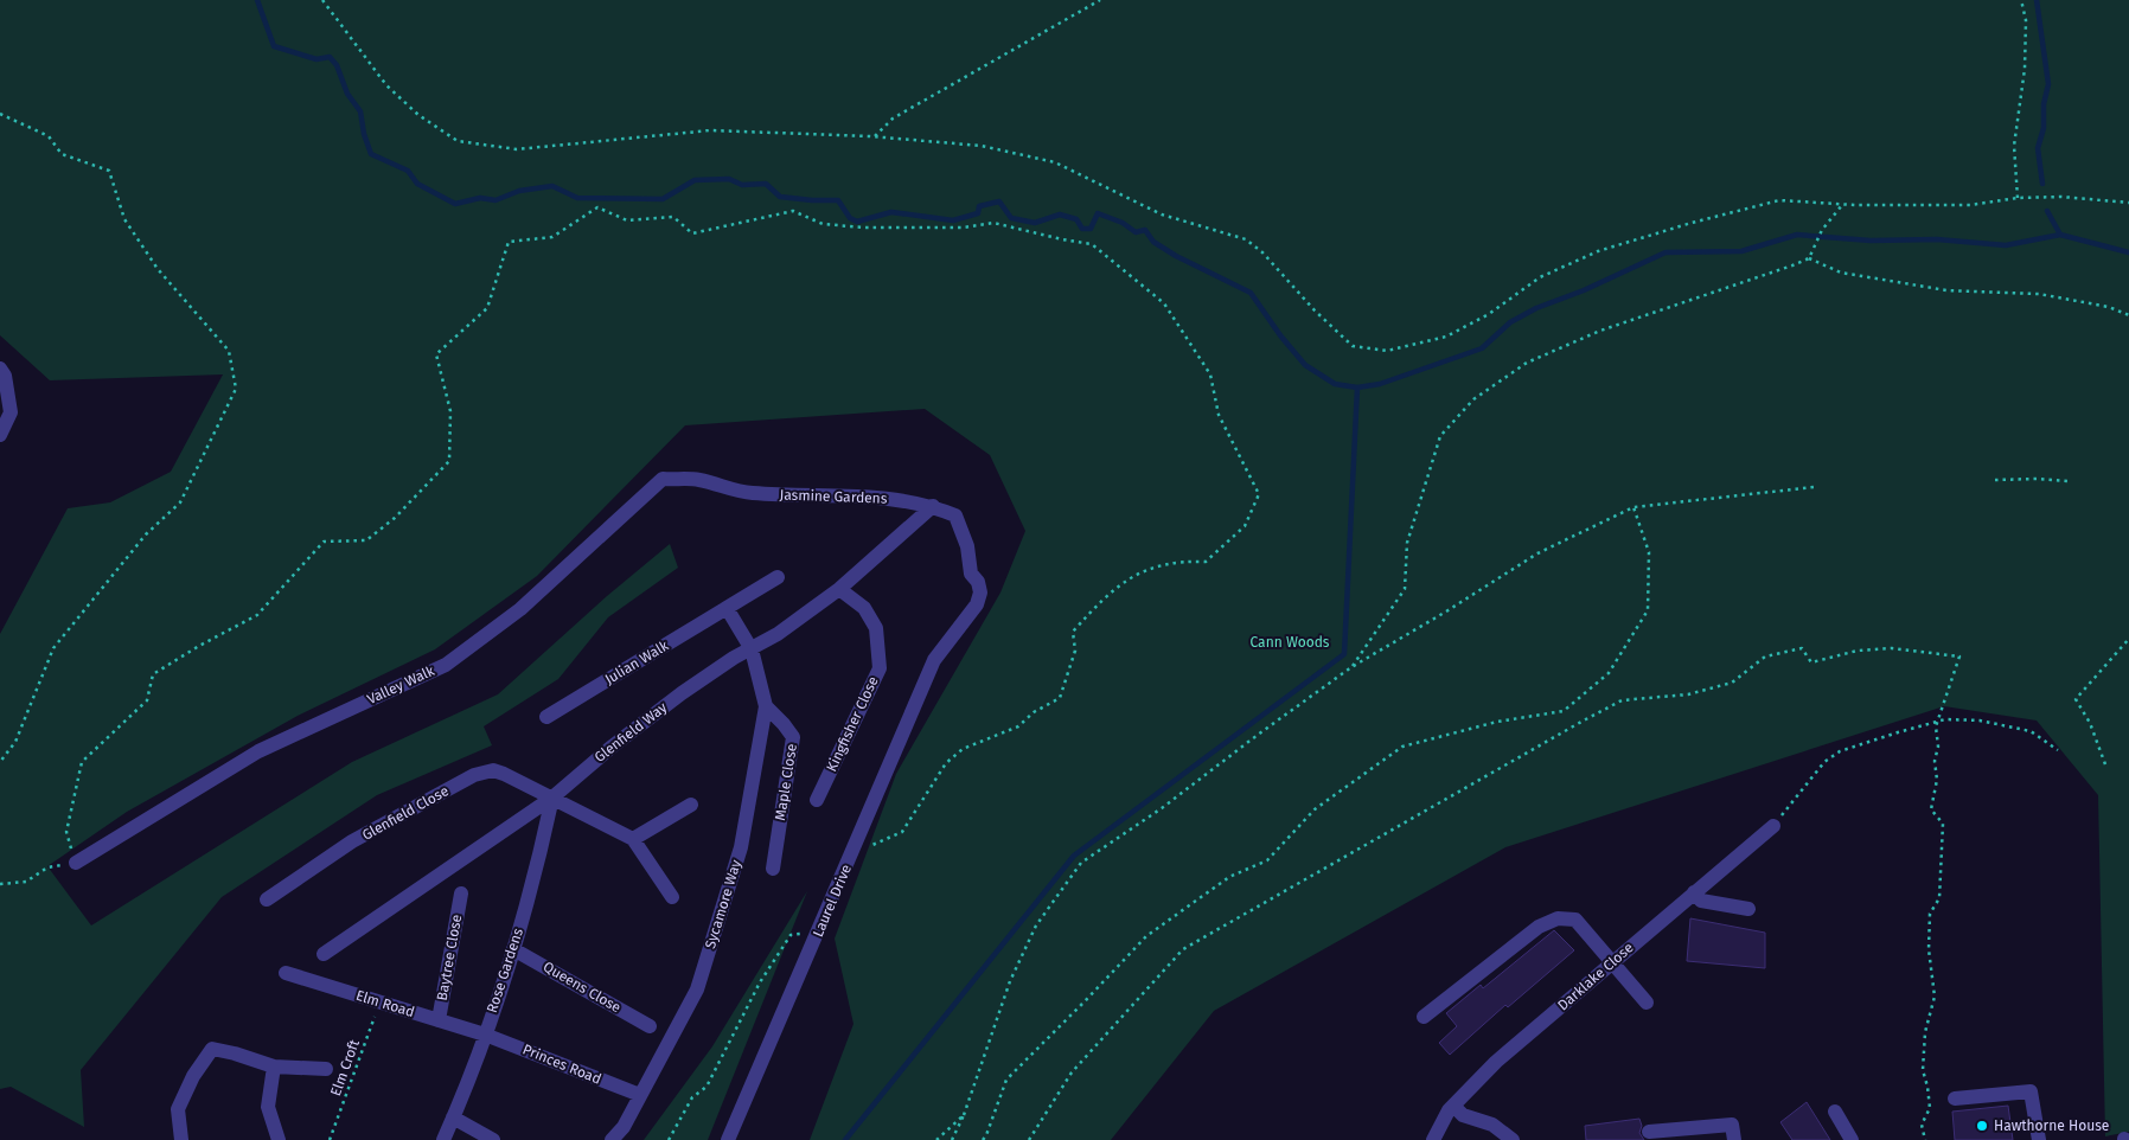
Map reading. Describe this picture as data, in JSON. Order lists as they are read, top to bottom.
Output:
{
  "streets": {
    "street": [
      "Jasmine Gardens",
      "Julian Walk",
      "Valley Walk",
      "Kingfisher Close",
      "Glenfield Way",
      "Maple Close",
      "Glenfield Close",
      "Laurel Drive",
      "Sycamore Way",
      "Baytree Close",
      "Rose Gardens",
      "Darklake Close",
      "Queens Close",
      "Elm Road",
      "Princes Road"
    ],
    "path": ["Elm Croft"]
  },
  "crossings": [
    ["Jasmine Gardens", "Valley Walk"],
    ["Jasmine Gardens", "Glenfield Way"],
    ["Jasmine Gardens", "Laurel Drive"],
    ["Kingfisher Close", "Glenfield Way"],
    ["Glenfield Way", "Glenfield Close"],
    ["Glenfield Way", "Sycamore Way"],
    ["Glenfield Way", "Rose Gardens"],
    ["Maple Close", "Sycamore Way"],
    ["Glenfield Close", "Rose Gardens"],
    ["Sycamore Way", "Princes Road"],
    ["Baytree Close", "Elm Road"],
    ["Rose Gardens", "Queens Close"],
    ["Rose Gardens", "Elm Road"],
    ["Rose Gardens", "Princes Road"],
    ["Elm Road", "Princes Road"],
    ["Elm Road", "Elm Croft"]
  ],
  "parks": ["Cann Woods"],
  "places": ["Hawthorne House"]
}
